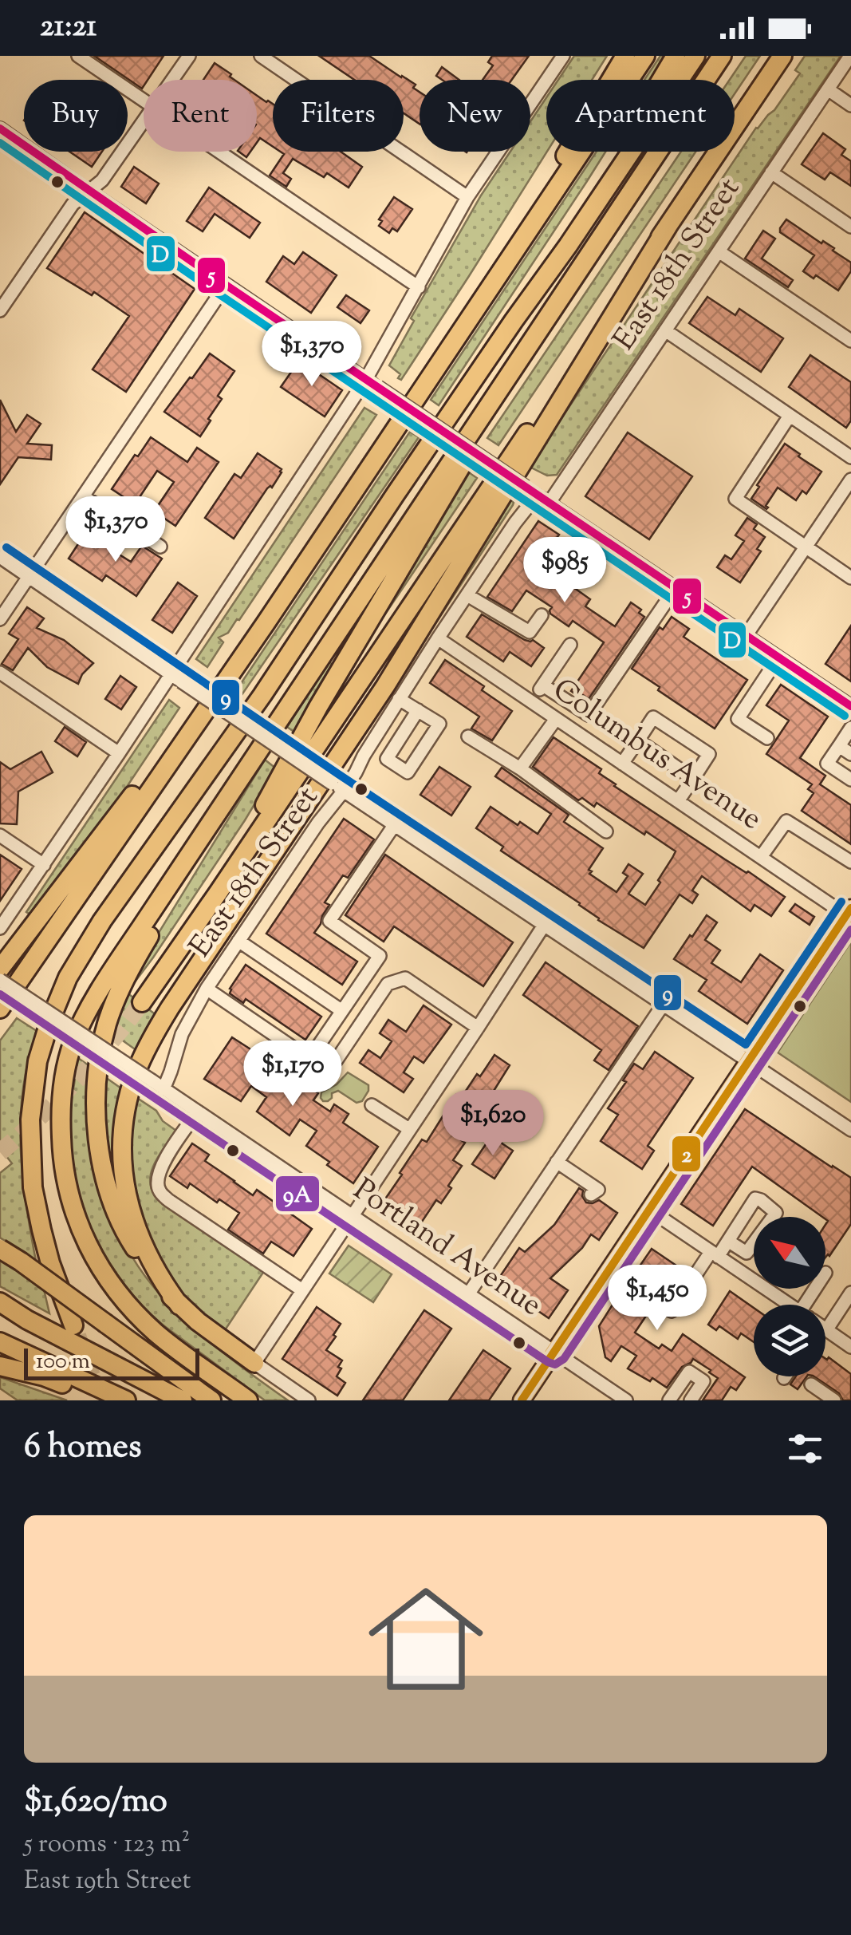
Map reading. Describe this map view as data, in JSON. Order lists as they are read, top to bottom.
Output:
{
  "streets": {
    "street": ["East 18th Street", "Columbus Avenue", "Portland Avenue"]
  },
  "crossings": [
    ["East 18th Street", "Columbus Avenue"],
    ["East 18th Street", "Portland Avenue"]
  ],
  "lines": [
    "transit line 5",
    "transit line D",
    "transit line 9",
    "transit line 2",
    "transit line 9A"
  ],
  "scale_bar": "100 m",
  "north": "top left",
  "page": {
    "status": "21:21",
    "chip": [
      "Buy",
      "Rent",
      "Filters",
      "New",
      "Apartment"
    ],
    "price": [
      "$1,370",
      "$1,370",
      "$985",
      "$1,170",
      "$1,620",
      "$1,450"
    ],
    "scale": "100 m",
    "heading": "6 homes",
    "list": [
      {
        "name": "$1,620/mo",
        "note": "5 rooms · 123 m² · East 19th Street"
      }
    ]
  }
}
